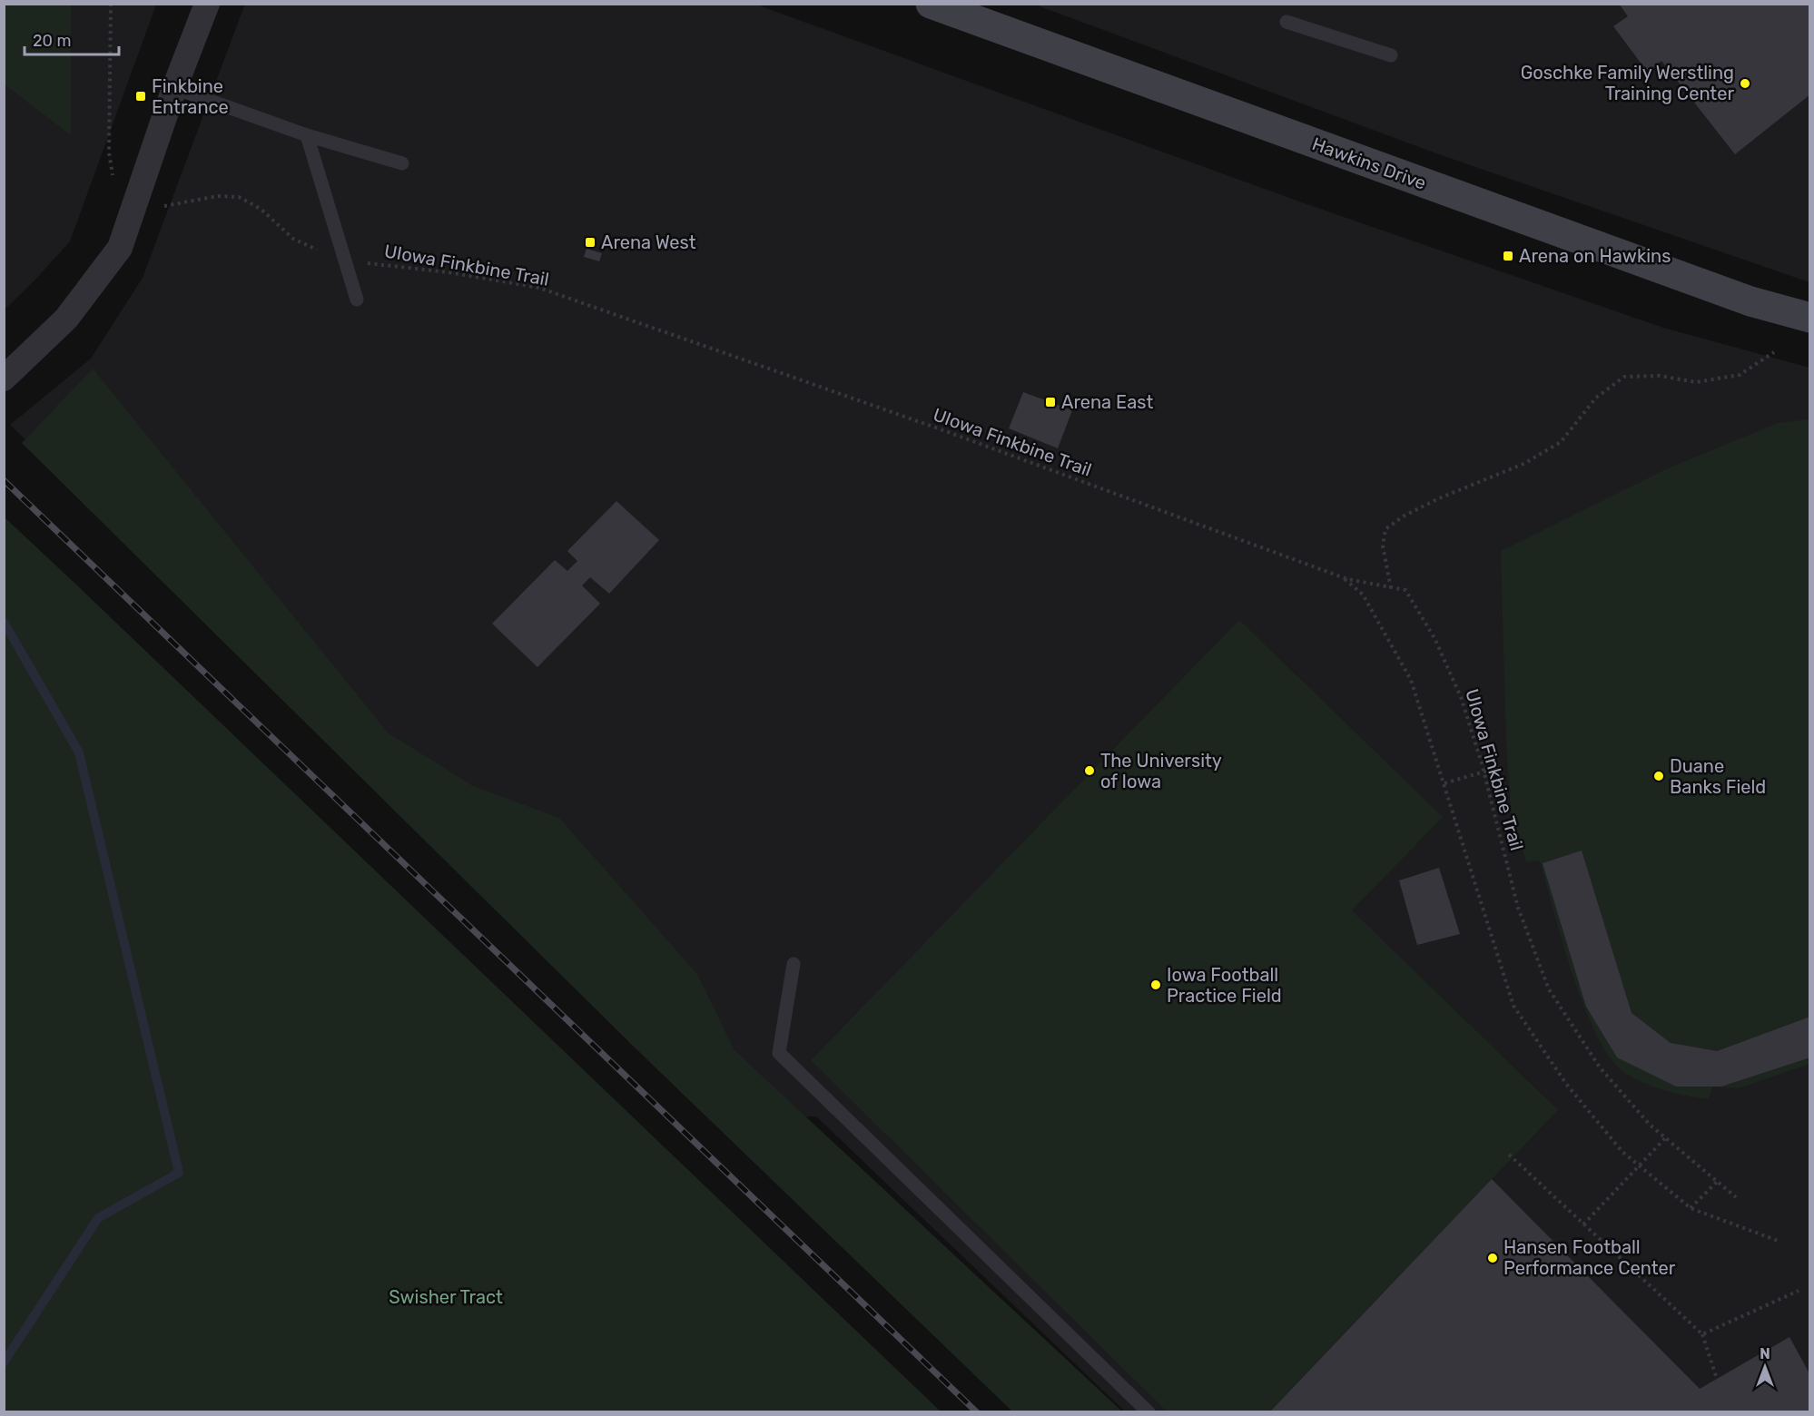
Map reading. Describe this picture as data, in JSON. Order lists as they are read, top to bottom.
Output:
{
  "streets": {
    "street": ["Hawkins Drive"],
    "path": ["UIowa Finkbine Trail"]
  },
  "parks": ["Swisher Tract"],
  "places": {
    "other": [
      "Goschke Family Werstling Training Center",
      "The University of Iowa",
      "Duane Banks Field",
      "Iowa Football Practice Field",
      "Hansen Football Performance Center"
    ],
    "transit": [
      "Finkbine Entrance",
      "Arena West",
      "Arena on Hawkins",
      "Arena East"
    ]
  },
  "scale_bar": "20 m",
  "north": "top"
}
